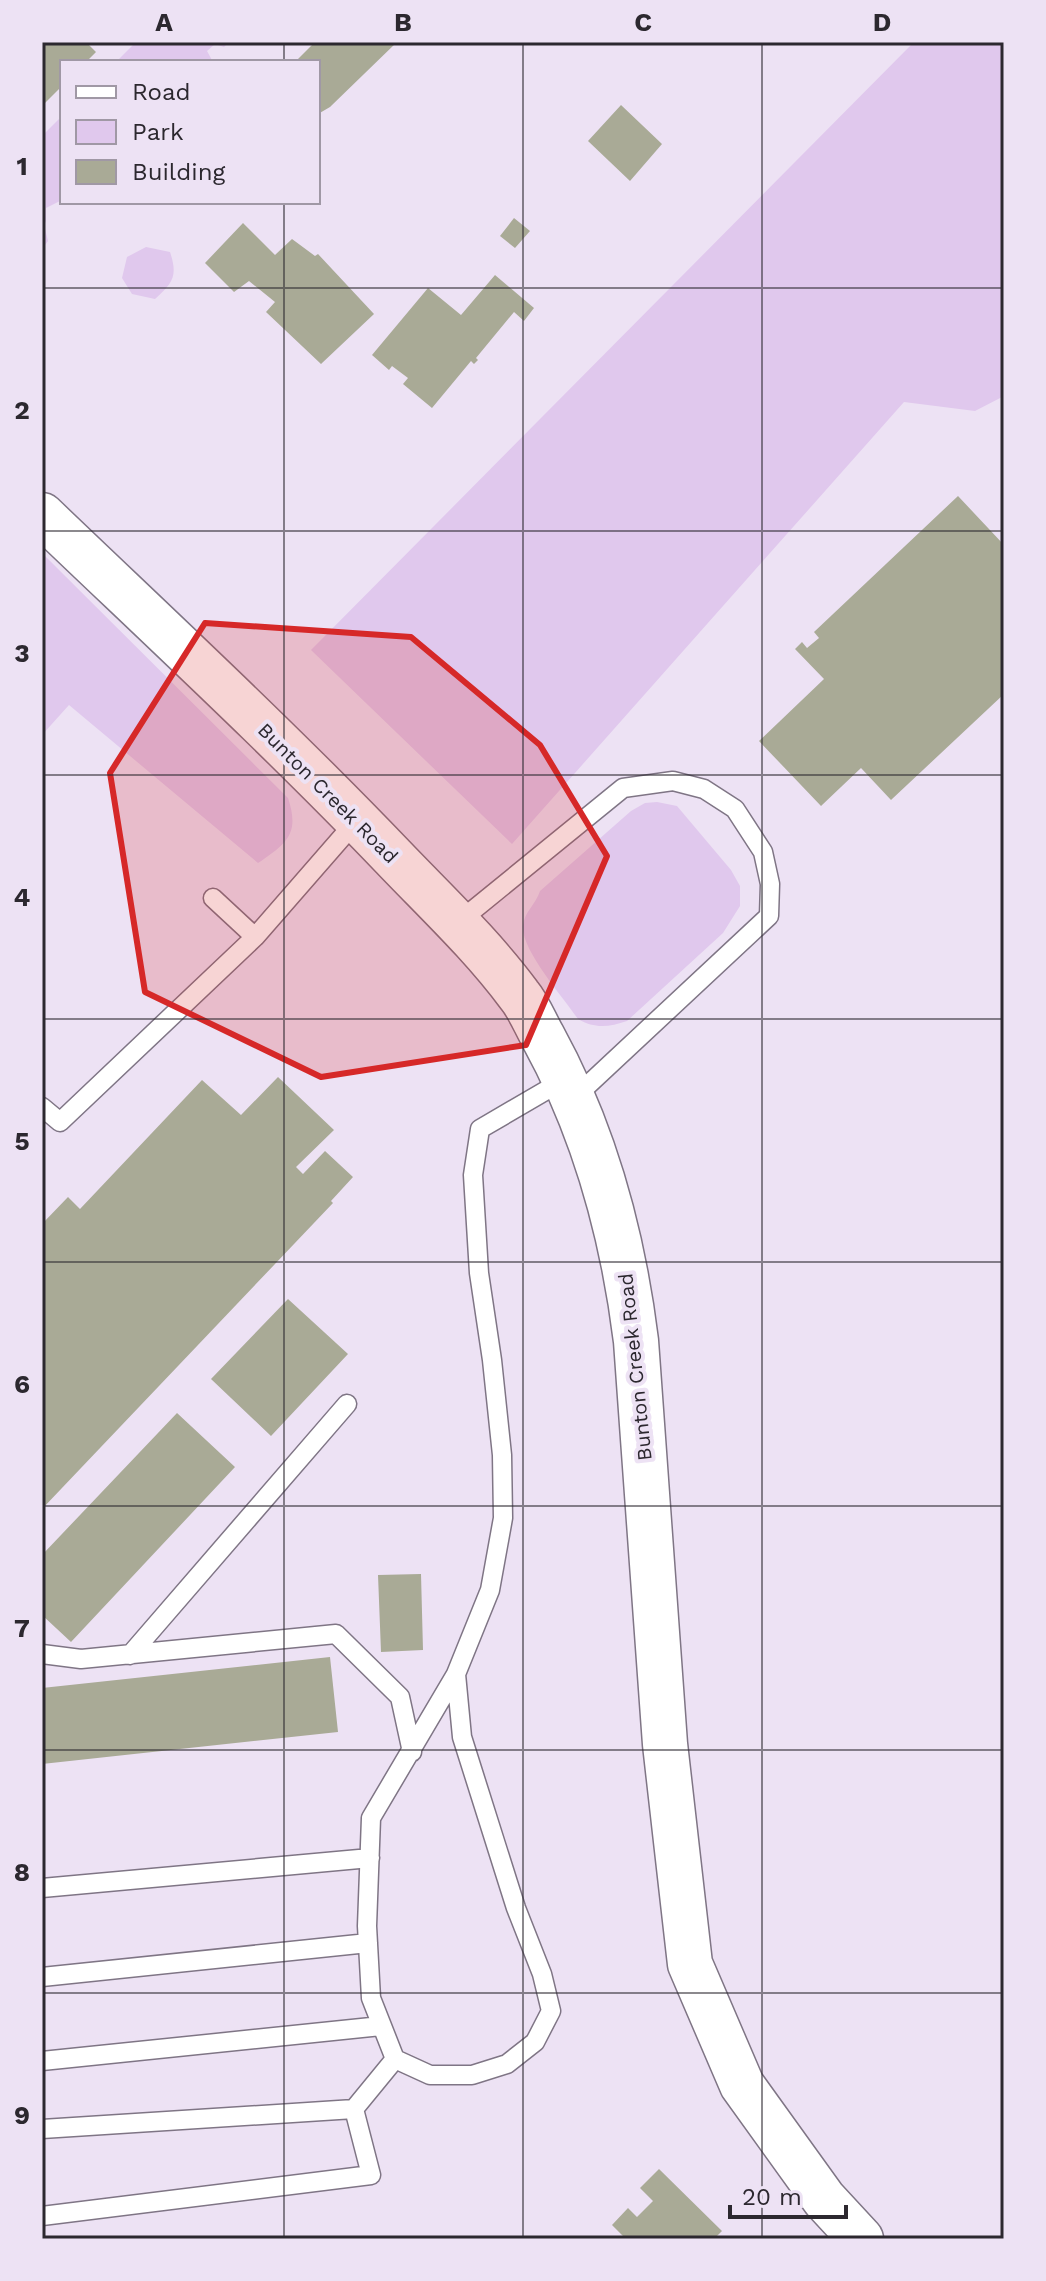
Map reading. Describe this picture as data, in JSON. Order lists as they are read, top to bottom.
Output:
{
  "streets": {
    "street": ["Bunton Creek Road"]
  },
  "legend": ["Road", "Park", "Building"],
  "scale_bar": "20 m",
  "grid": {
    "columns": [
      "A",
      "B",
      "C",
      "D"
    ],
    "rows": [
      "1",
      "2",
      "3",
      "4",
      "5",
      "6",
      "7",
      "8",
      "9"
    ]
  }
}
